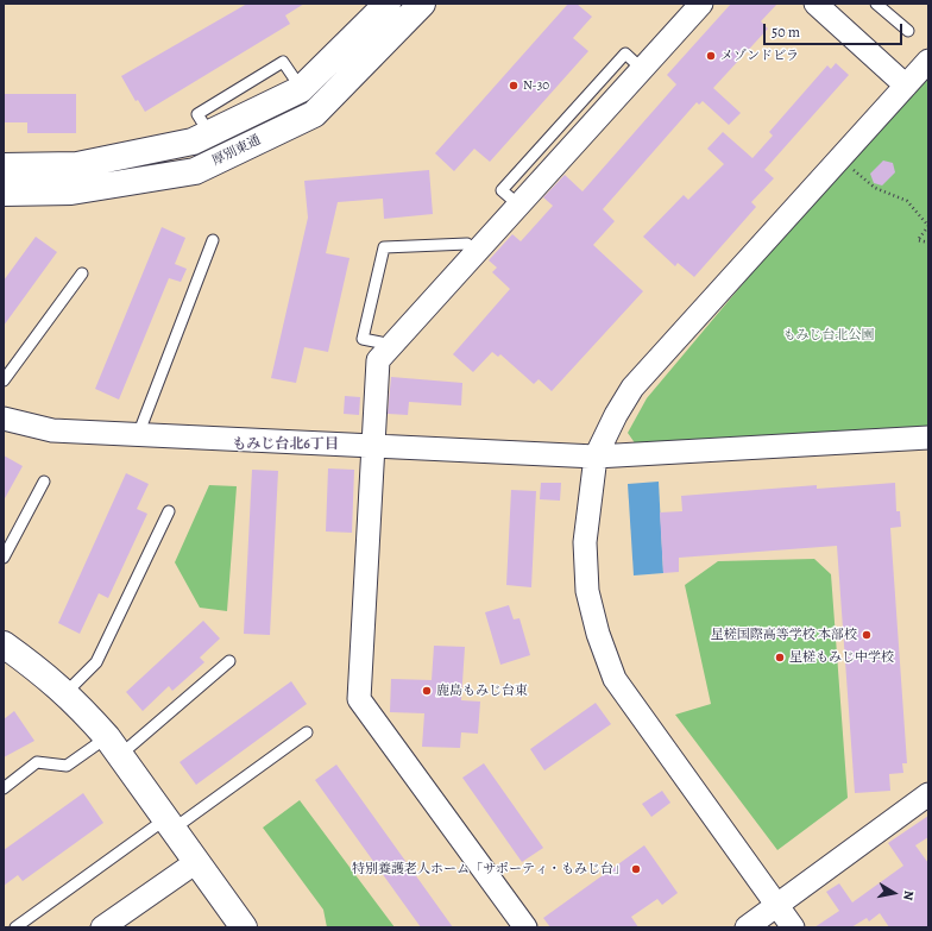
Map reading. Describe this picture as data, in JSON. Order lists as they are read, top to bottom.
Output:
{
  "streets": {
    "street": ["厚別東通"]
  },
  "districts": ["もみじ台北6丁目"],
  "parks": ["もみじ台北公園"],
  "places": [
    "メゾンドビラ",
    "N-30",
    "星槎国際高等学校 本部校",
    "星槎もみじ中学校",
    "鹿島もみじ台東",
    "特別養護老人ホーム「サポーティ・もみじ台」"
  ],
  "scale_bar": "50 m",
  "north": "right"
}
